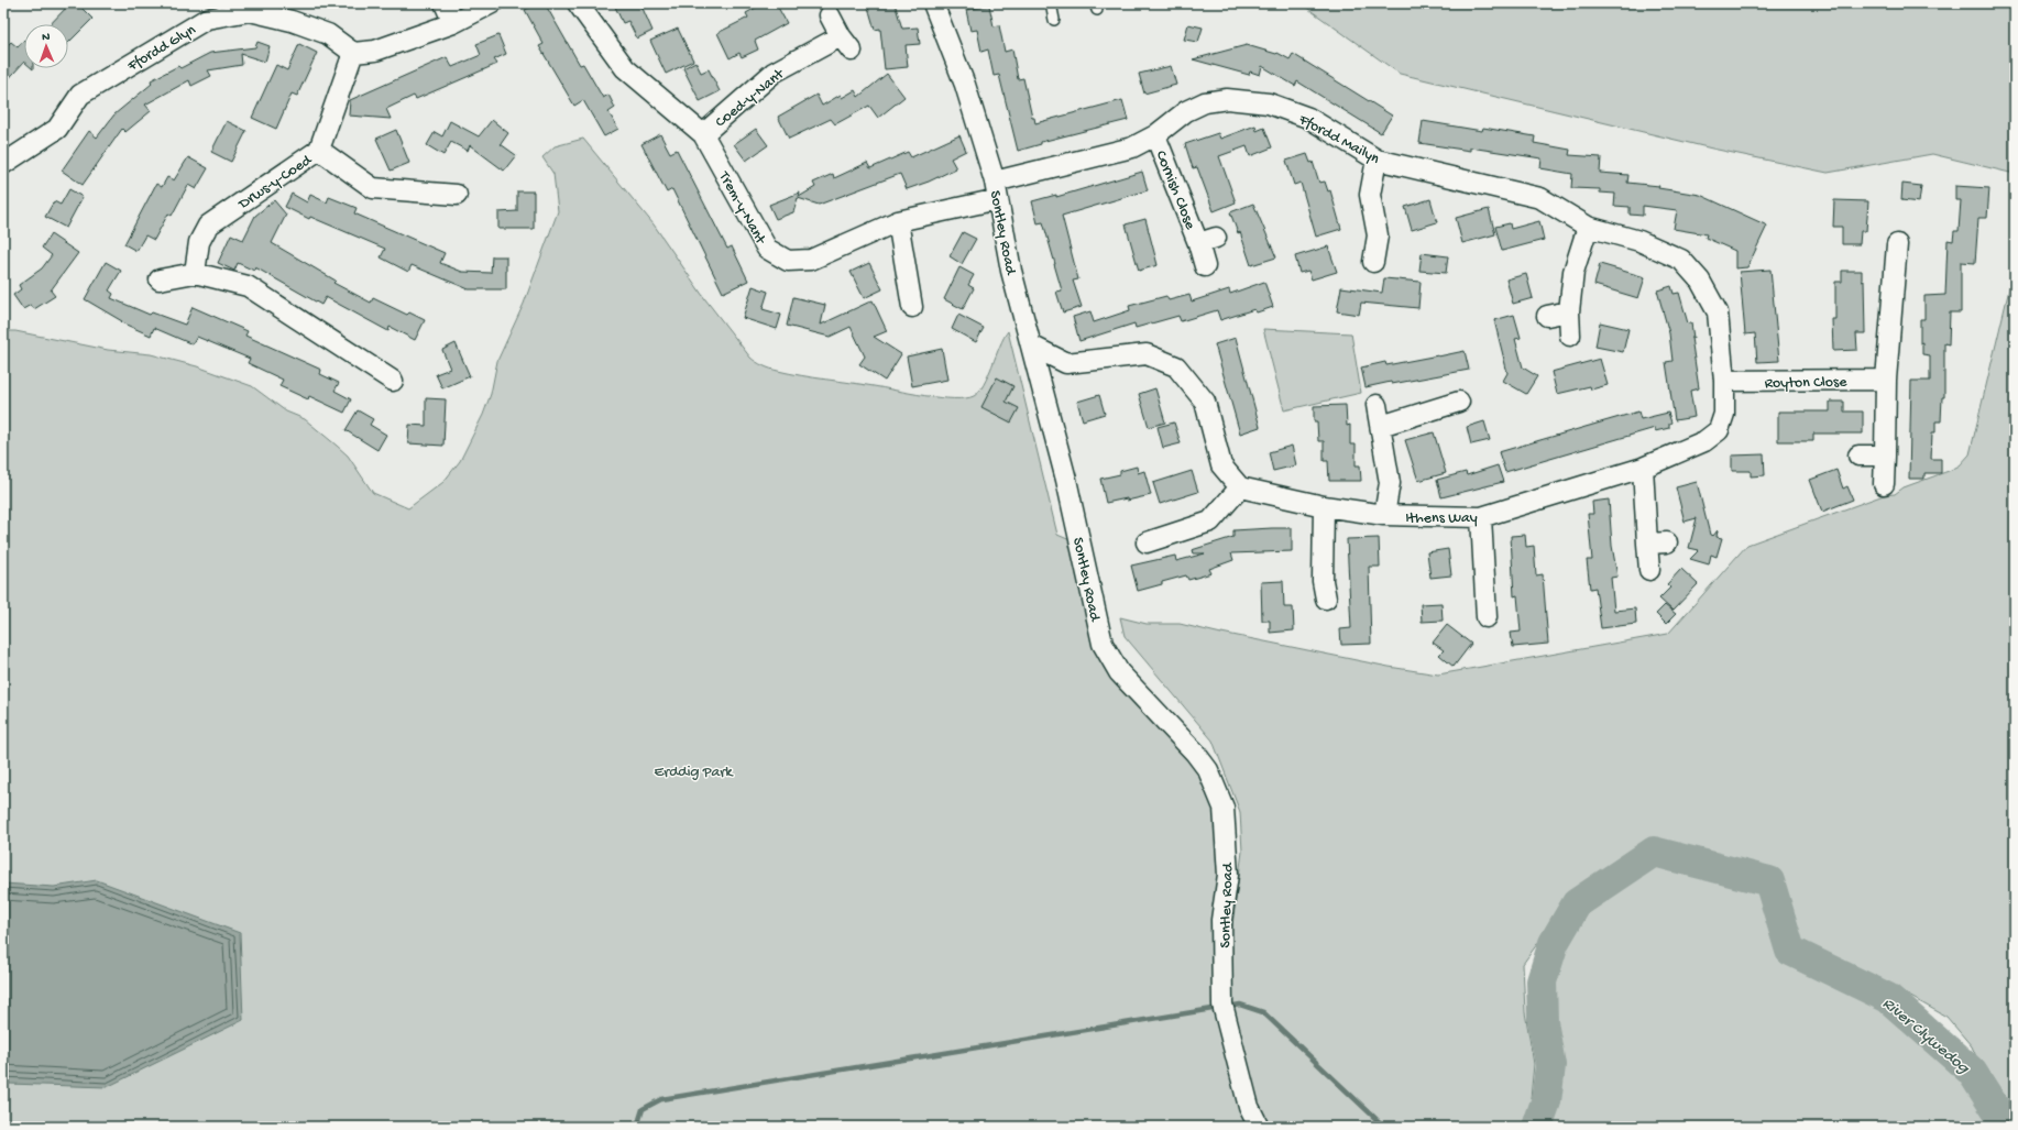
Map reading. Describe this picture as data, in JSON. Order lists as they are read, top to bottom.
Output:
{
  "streets": {
    "street": [
      "Ffordd Glyn",
      "Coed-y-Nant",
      "Ffordd Mailyn",
      "Drws-y-Coed",
      "Cornish Close",
      "Trem-y-Nant",
      "Sontley Road",
      "Royton Close",
      "Ithens Way"
    ]
  },
  "crossings": [
    ["Ffordd Glyn", "Drws-y-Coed"],
    ["Coed-y-Nant", "Trem-y-Nant"],
    ["Ffordd Mailyn", "Cornish Close"],
    ["Ffordd Mailyn", "Trem-y-Nant"],
    ["Ffordd Mailyn", "Sontley Road"],
    ["Ffordd Mailyn", "Ithens Way"],
    ["Trem-y-Nant", "Sontley Road"],
    ["Royton Close", "Ithens Way"]
  ],
  "water": ["River Clywedog"],
  "parks": ["Erddig Park"],
  "north": "top"
}
